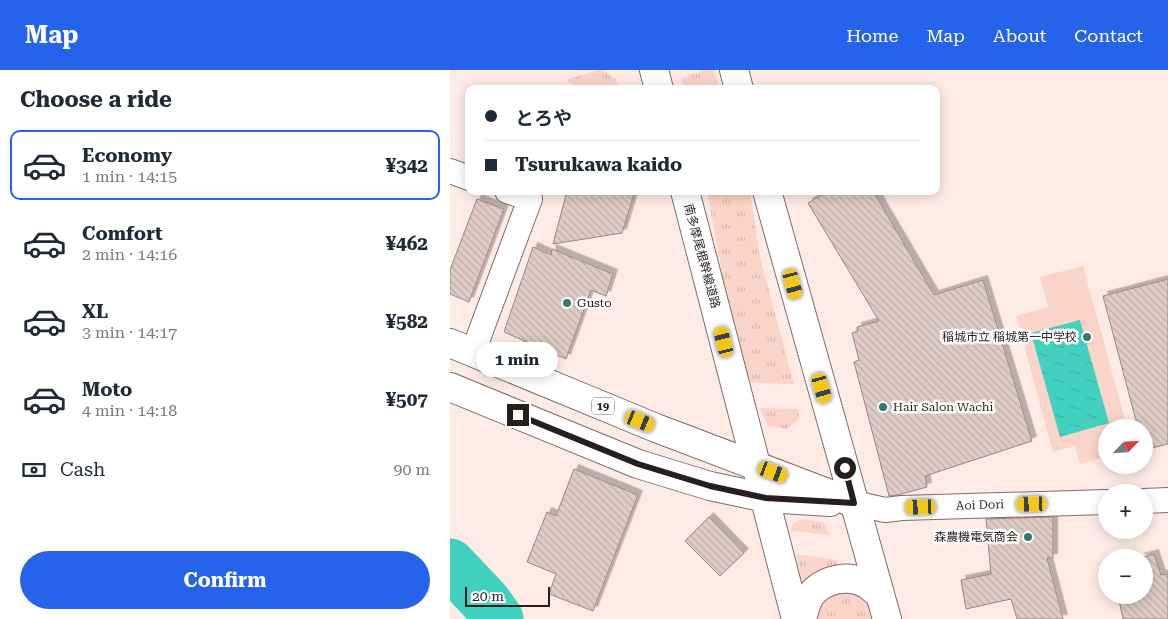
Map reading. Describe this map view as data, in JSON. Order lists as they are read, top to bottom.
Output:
{
  "streets": {
    "main road": ["南多摩尾根幹線道路", "19"],
    "street": ["Aoi Dori"]
  },
  "crossings": [
    ["南多摩尾根幹線道路", "19"],
    ["19", "Aoi Dori"]
  ],
  "places": [
    "Gusto",
    "稲城市立 稲城第一中学校",
    "Hair Salon Wachi",
    "森農機電気商会"
  ],
  "scale_bar": "20 m",
  "north": "top right",
  "page": {
    "header": "Map",
    "nav": [
      "Home",
      "Map",
      "About",
      "Contact"
    ],
    "heading": "Choose a ride",
    "banner": ["とろや", "Tsurukawa kaido"],
    "list": [
      {
        "name": "Economy",
        "note": "1 min · 14:15",
        "value": "¥342"
      },
      {
        "name": "Comfort",
        "note": "2 min · 14:16",
        "value": "¥462"
      },
      {
        "name": "XL",
        "note": "3 min · 14:17",
        "value": "¥582"
      },
      {
        "name": "Moto",
        "note": "4 min · 14:18",
        "value": "¥507"
      }
    ],
    "bubble": "1 min",
    "map_buttons": ["+", "−"],
    "pay": ["Cash", "90 m"],
    "buttons": "Confirm",
    "scale": "20 m"
  }
}
